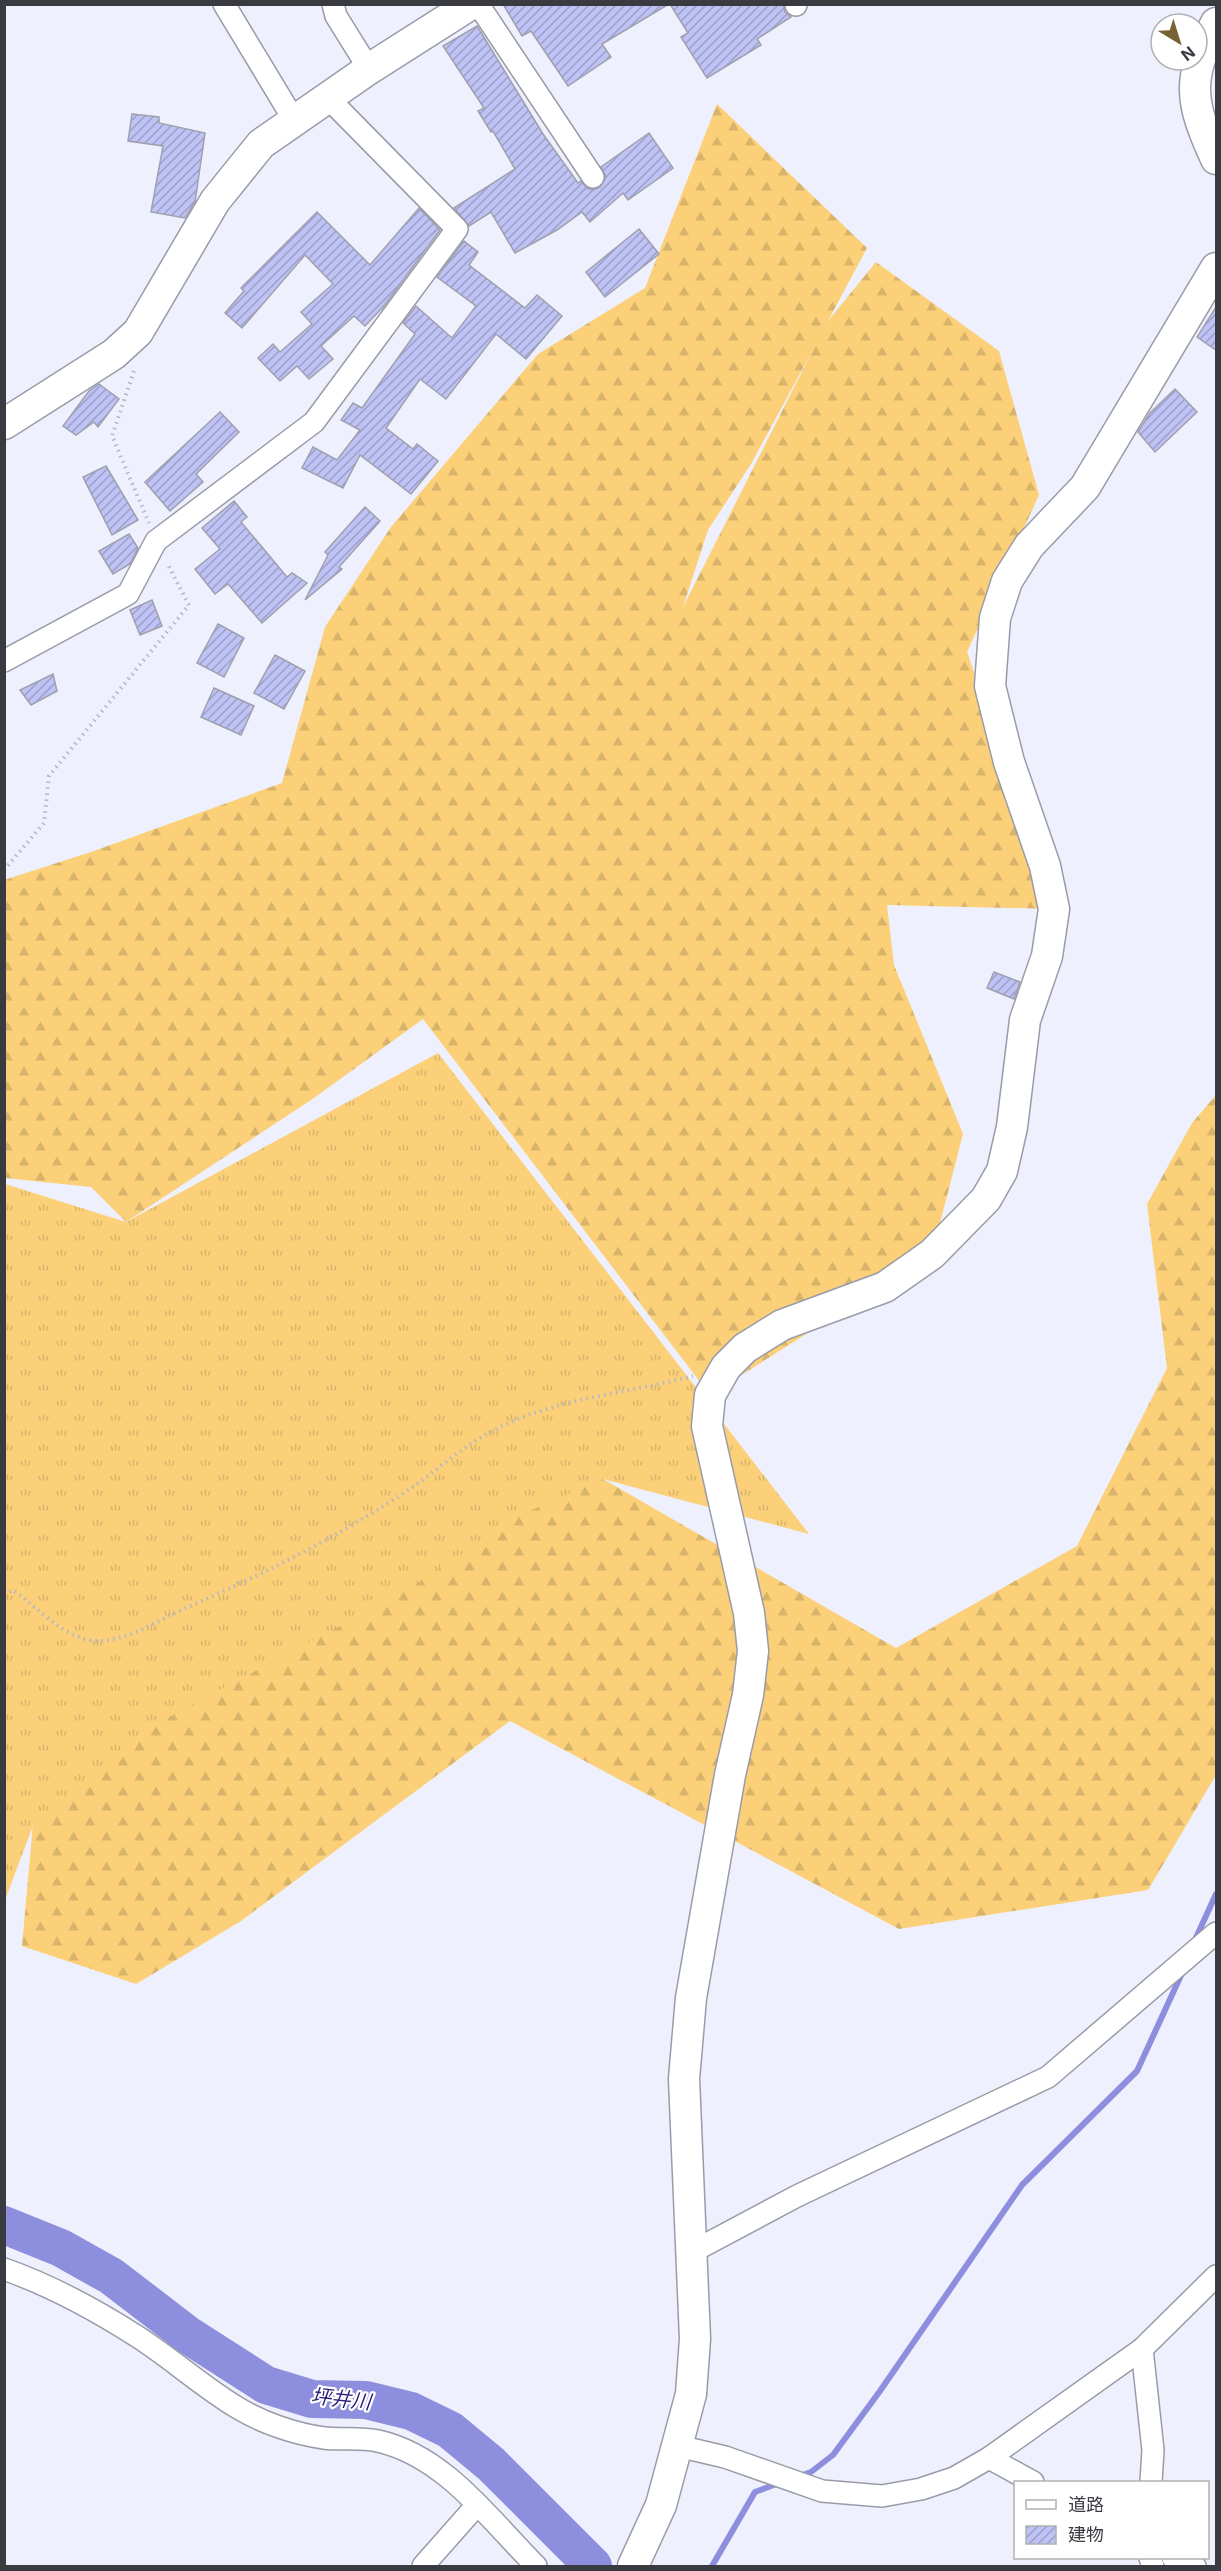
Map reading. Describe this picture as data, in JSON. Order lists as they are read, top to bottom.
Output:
{
  "water": ["坪井川"],
  "legend": ["道路", "建物"],
  "north": "bottom right"
}
